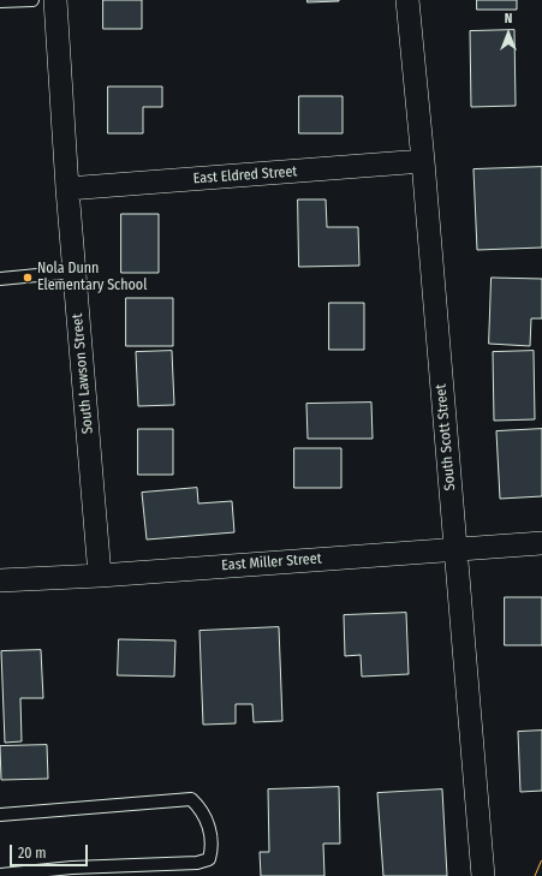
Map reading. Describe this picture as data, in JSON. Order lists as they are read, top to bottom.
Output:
{
  "streets": {
    "street": [
      "East Eldred Street",
      "South Lawson Street",
      "South Scott Street",
      "East Miller Street"
    ]
  },
  "crossings": [
    ["East Eldred Street", "South Lawson Street"],
    ["East Eldred Street", "South Scott Street"],
    ["South Lawson Street", "East Miller Street"],
    ["South Scott Street", "East Miller Street"]
  ],
  "places": ["Nola Dunn Elementary School"],
  "scale_bar": "20 m",
  "north": "top"
}
